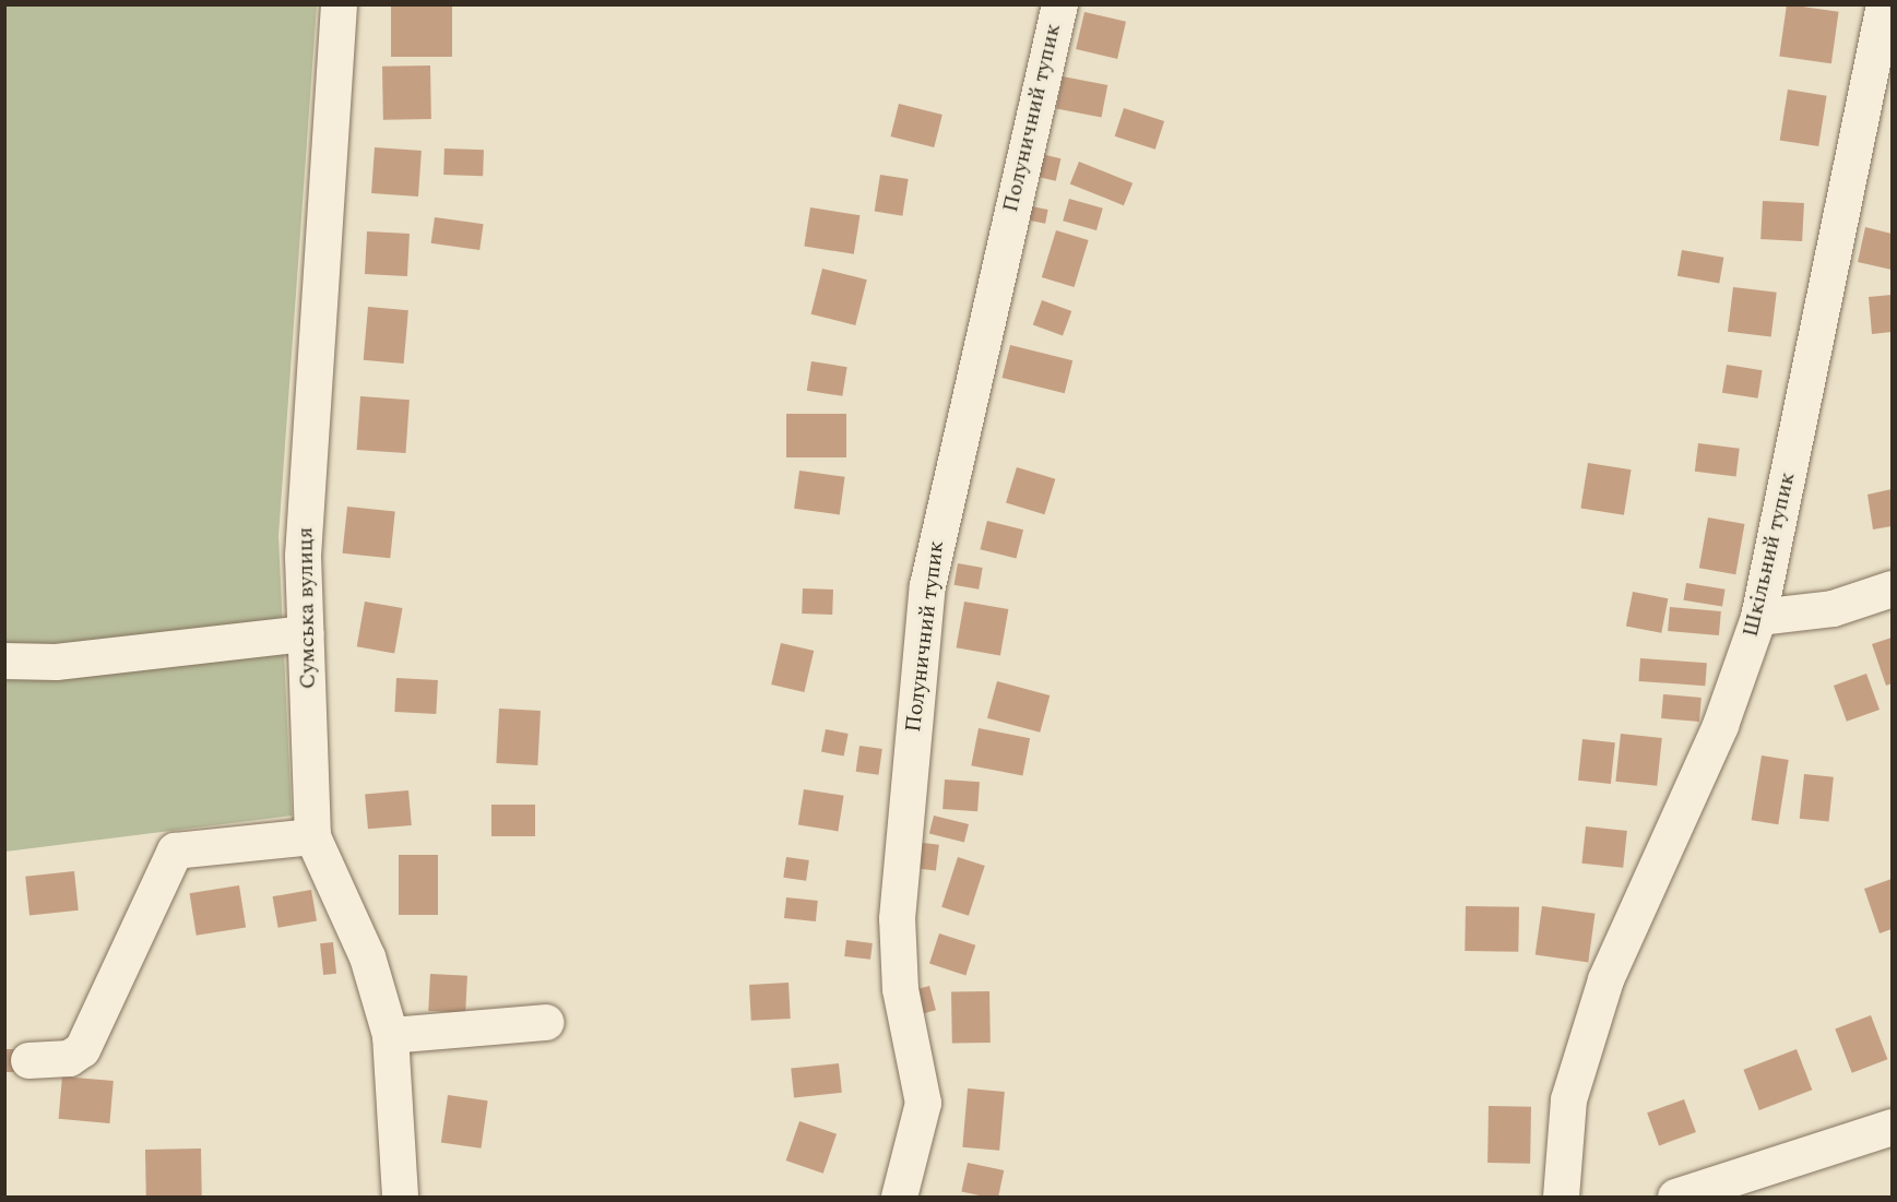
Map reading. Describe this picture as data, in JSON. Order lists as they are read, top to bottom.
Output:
{
  "streets": {
    "street": ["Полуничний тупик", "Шкільний тупик", "Сумська вулиця"]
  }
}
